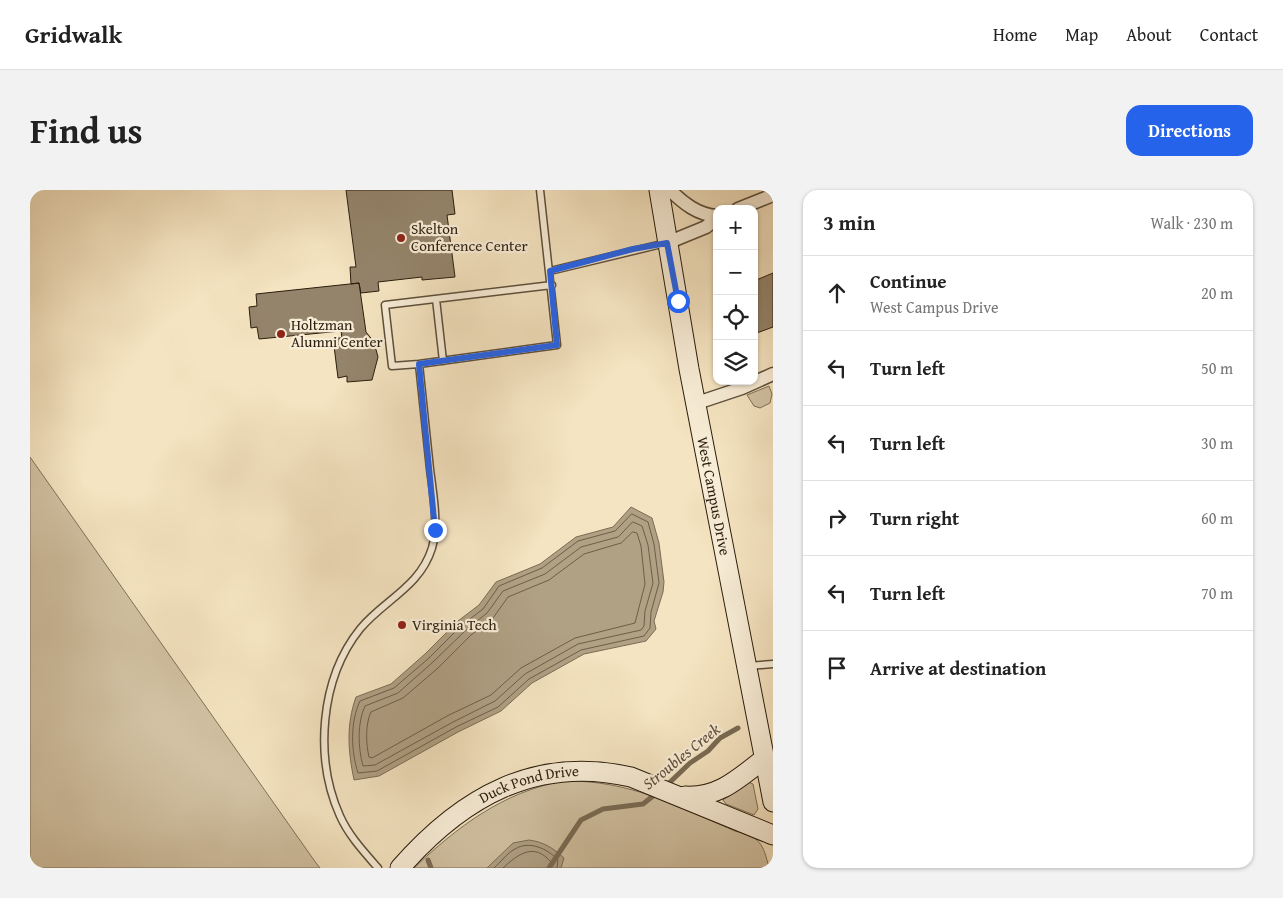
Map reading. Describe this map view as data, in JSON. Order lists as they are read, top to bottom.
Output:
{
  "streets": {
    "street": ["West Campus Drive", "Duck Pond Drive"]
  },
  "crossings": [
    ["West Campus Drive", "Duck Pond Drive"]
  ],
  "water": ["Stroubles Creek"],
  "places": ["Skelton Conference Center", "Holtzman Alumni Center", "Virginia Tech"],
  "page": {
    "header": "Gridwalk",
    "nav": [
      "Home",
      "Map",
      "About",
      "Contact"
    ],
    "title": "Find us",
    "buttons": "Directions",
    "heading": ["3 min", "Walk · 230 m"],
    "map_buttons": ["+", "−"],
    "list": [
      ["Continue", "West Campus Drive", "20 m"],
      ["Turn left", "50 m"],
      ["Turn left", "30 m"],
      ["Turn right", "60 m"],
      ["Turn left", "70 m"],
      "Arrive at destination"
    ]
  }
}
